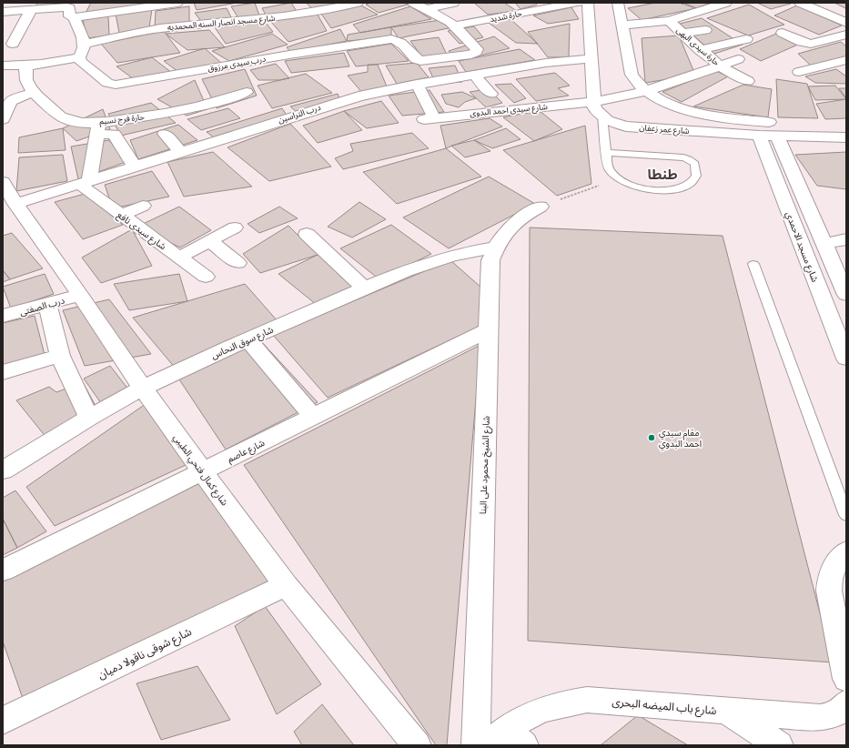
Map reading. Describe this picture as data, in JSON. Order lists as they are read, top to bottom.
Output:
{
  "streets": {
    "street": [
      "حارة شديد",
      "شارع مسجد انصار السنه المحمديه",
      "حارة سيدى البهى",
      "درب سيدى مرزوق",
      "شارع سيدى احمد البدوى",
      "درب التراسين",
      "حارة فرج نسيم",
      "شارع عمر زعفان",
      "شارع سيدى نافع",
      "شارع مسجد الاحمدي",
      "درب الصفتى",
      "شارع سوق النحاس",
      "شارع عاصم",
      "شارع الشيخ محمود على البنا",
      "شارع كمال فتحي الطيبي",
      "شارع شوقى ناقولا دميان",
      "شارع باب الميضه البحرى"
    ]
  },
  "crossings": [
    ["حارة سيدى البهى", "شارع سيدى احمد البدوى"],
    ["شارع سيدى احمد البدوى", "درب التراسين"],
    ["شارع سيدى احمد البدوى", "شارع عمر زعفان"],
    ["درب التراسين", "شارع سيدى نافع"],
    ["درب التراسين", "شارع كمال فتحي الطيبي"],
    ["شارع عمر زعفان", "شارع مسجد الاحمدي"],
    ["درب الصفتى", "شارع كمال فتحي الطيبي"],
    ["شارع سوق النحاس", "شارع الشيخ محمود على البنا"],
    ["شارع سوق النحاس", "شارع كمال فتحي الطيبي"],
    ["شارع عاصم", "شارع الشيخ محمود على البنا"],
    ["شارع عاصم", "شارع كمال فتحي الطيبي"],
    ["شارع كمال فتحي الطيبي", "شارع شوقى ناقولا دميان"]
  ],
  "districts": ["طنطا"],
  "places": ["مقام سيدي احمد البدوي"]
}
